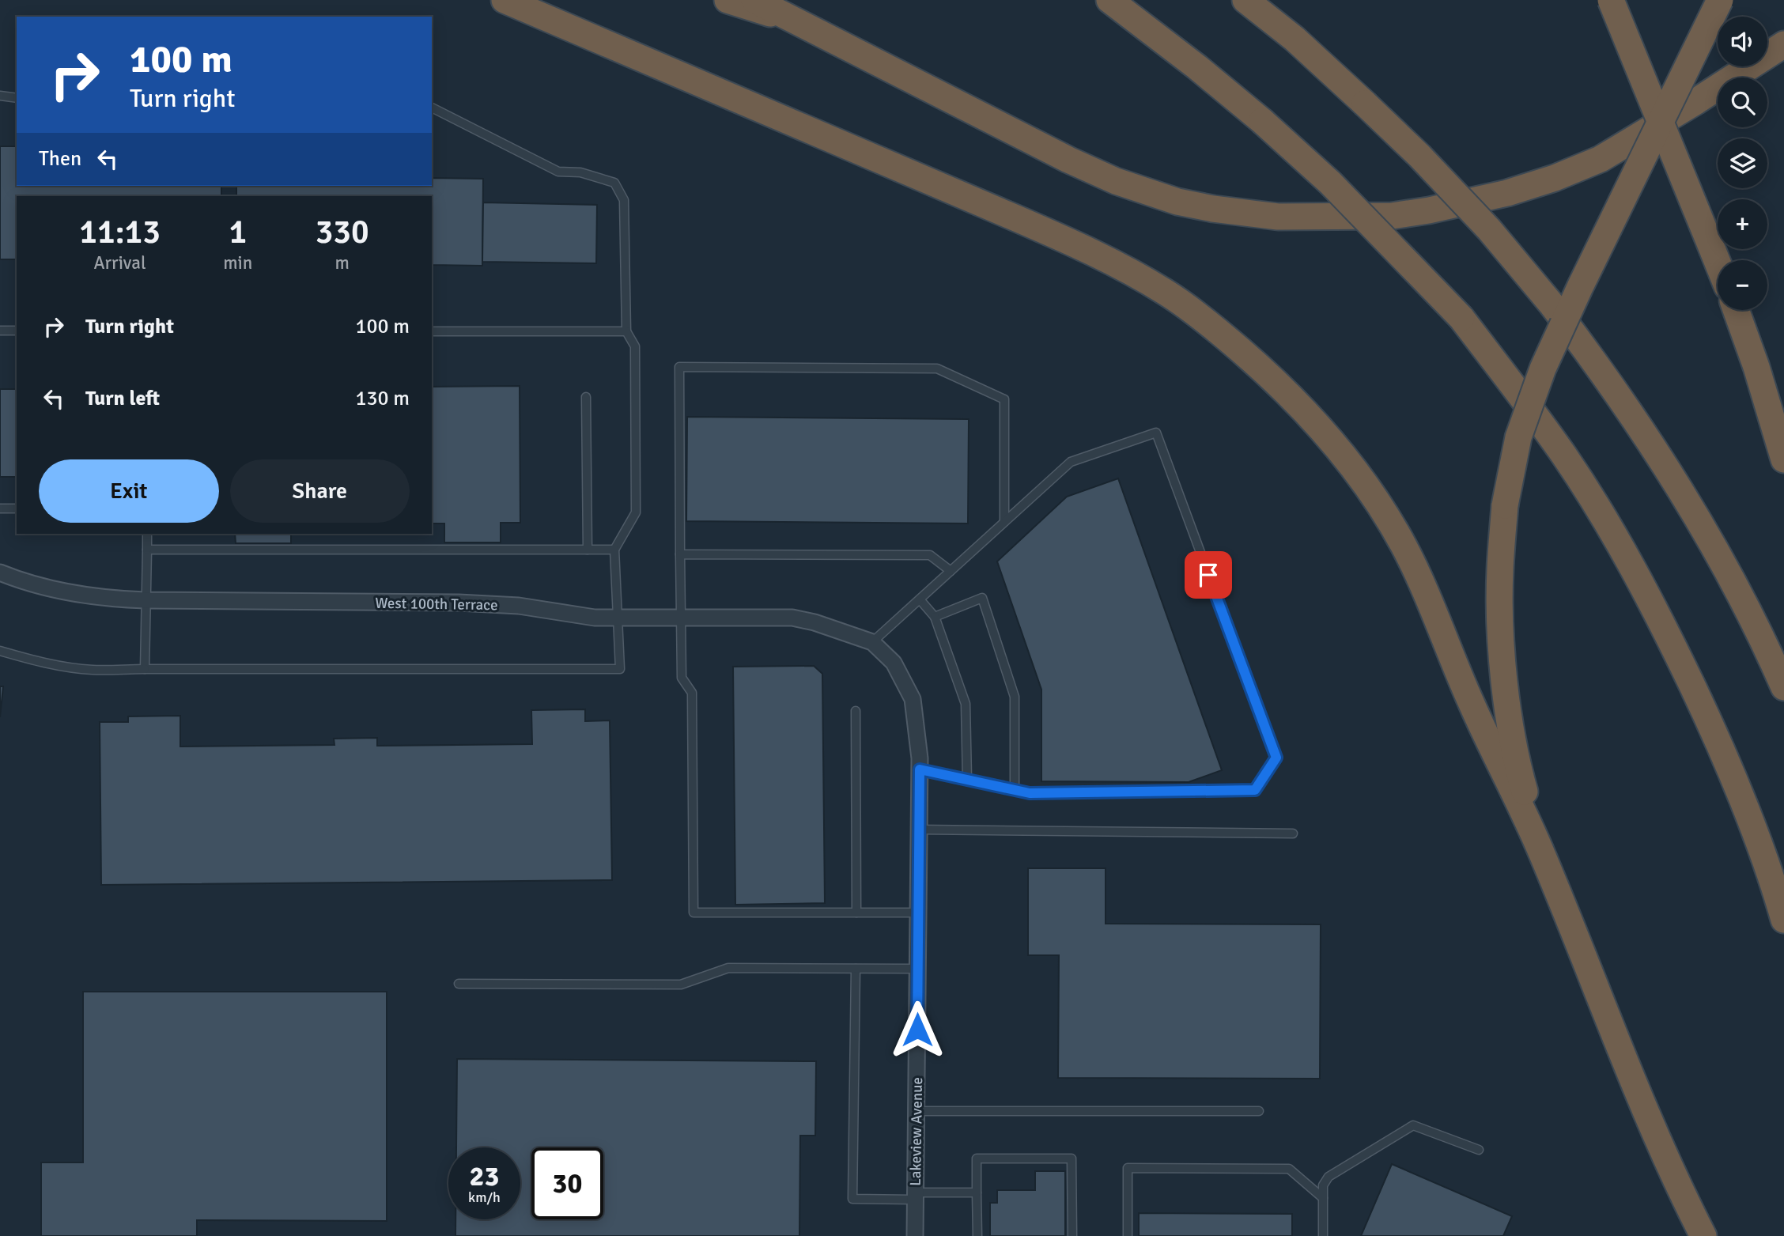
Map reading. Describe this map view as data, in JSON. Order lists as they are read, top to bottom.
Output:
{
  "streets": {
    "street": ["West 100th Terrace", "Lakeview Avenue"]
  },
  "crossings": [
    ["West 100th Terrace", "Lakeview Avenue"]
  ],
  "page": {
    "map_buttons": ["+", "−"],
    "turn": ["100 m", "Turn right"],
    "then": "Then",
    "eta": [
      "11:13",
      "Arrival",
      "1",
      "min",
      "330",
      "m"
    ],
    "list": [
      {
        "name": "Turn right",
        "value": "100 m"
      },
      {
        "name": "Turn left",
        "value": "130 m"
      }
    ],
    "buttons": ["Exit", "Share"],
    "speed": "23 km/h",
    "limit": "30"
  }
}
